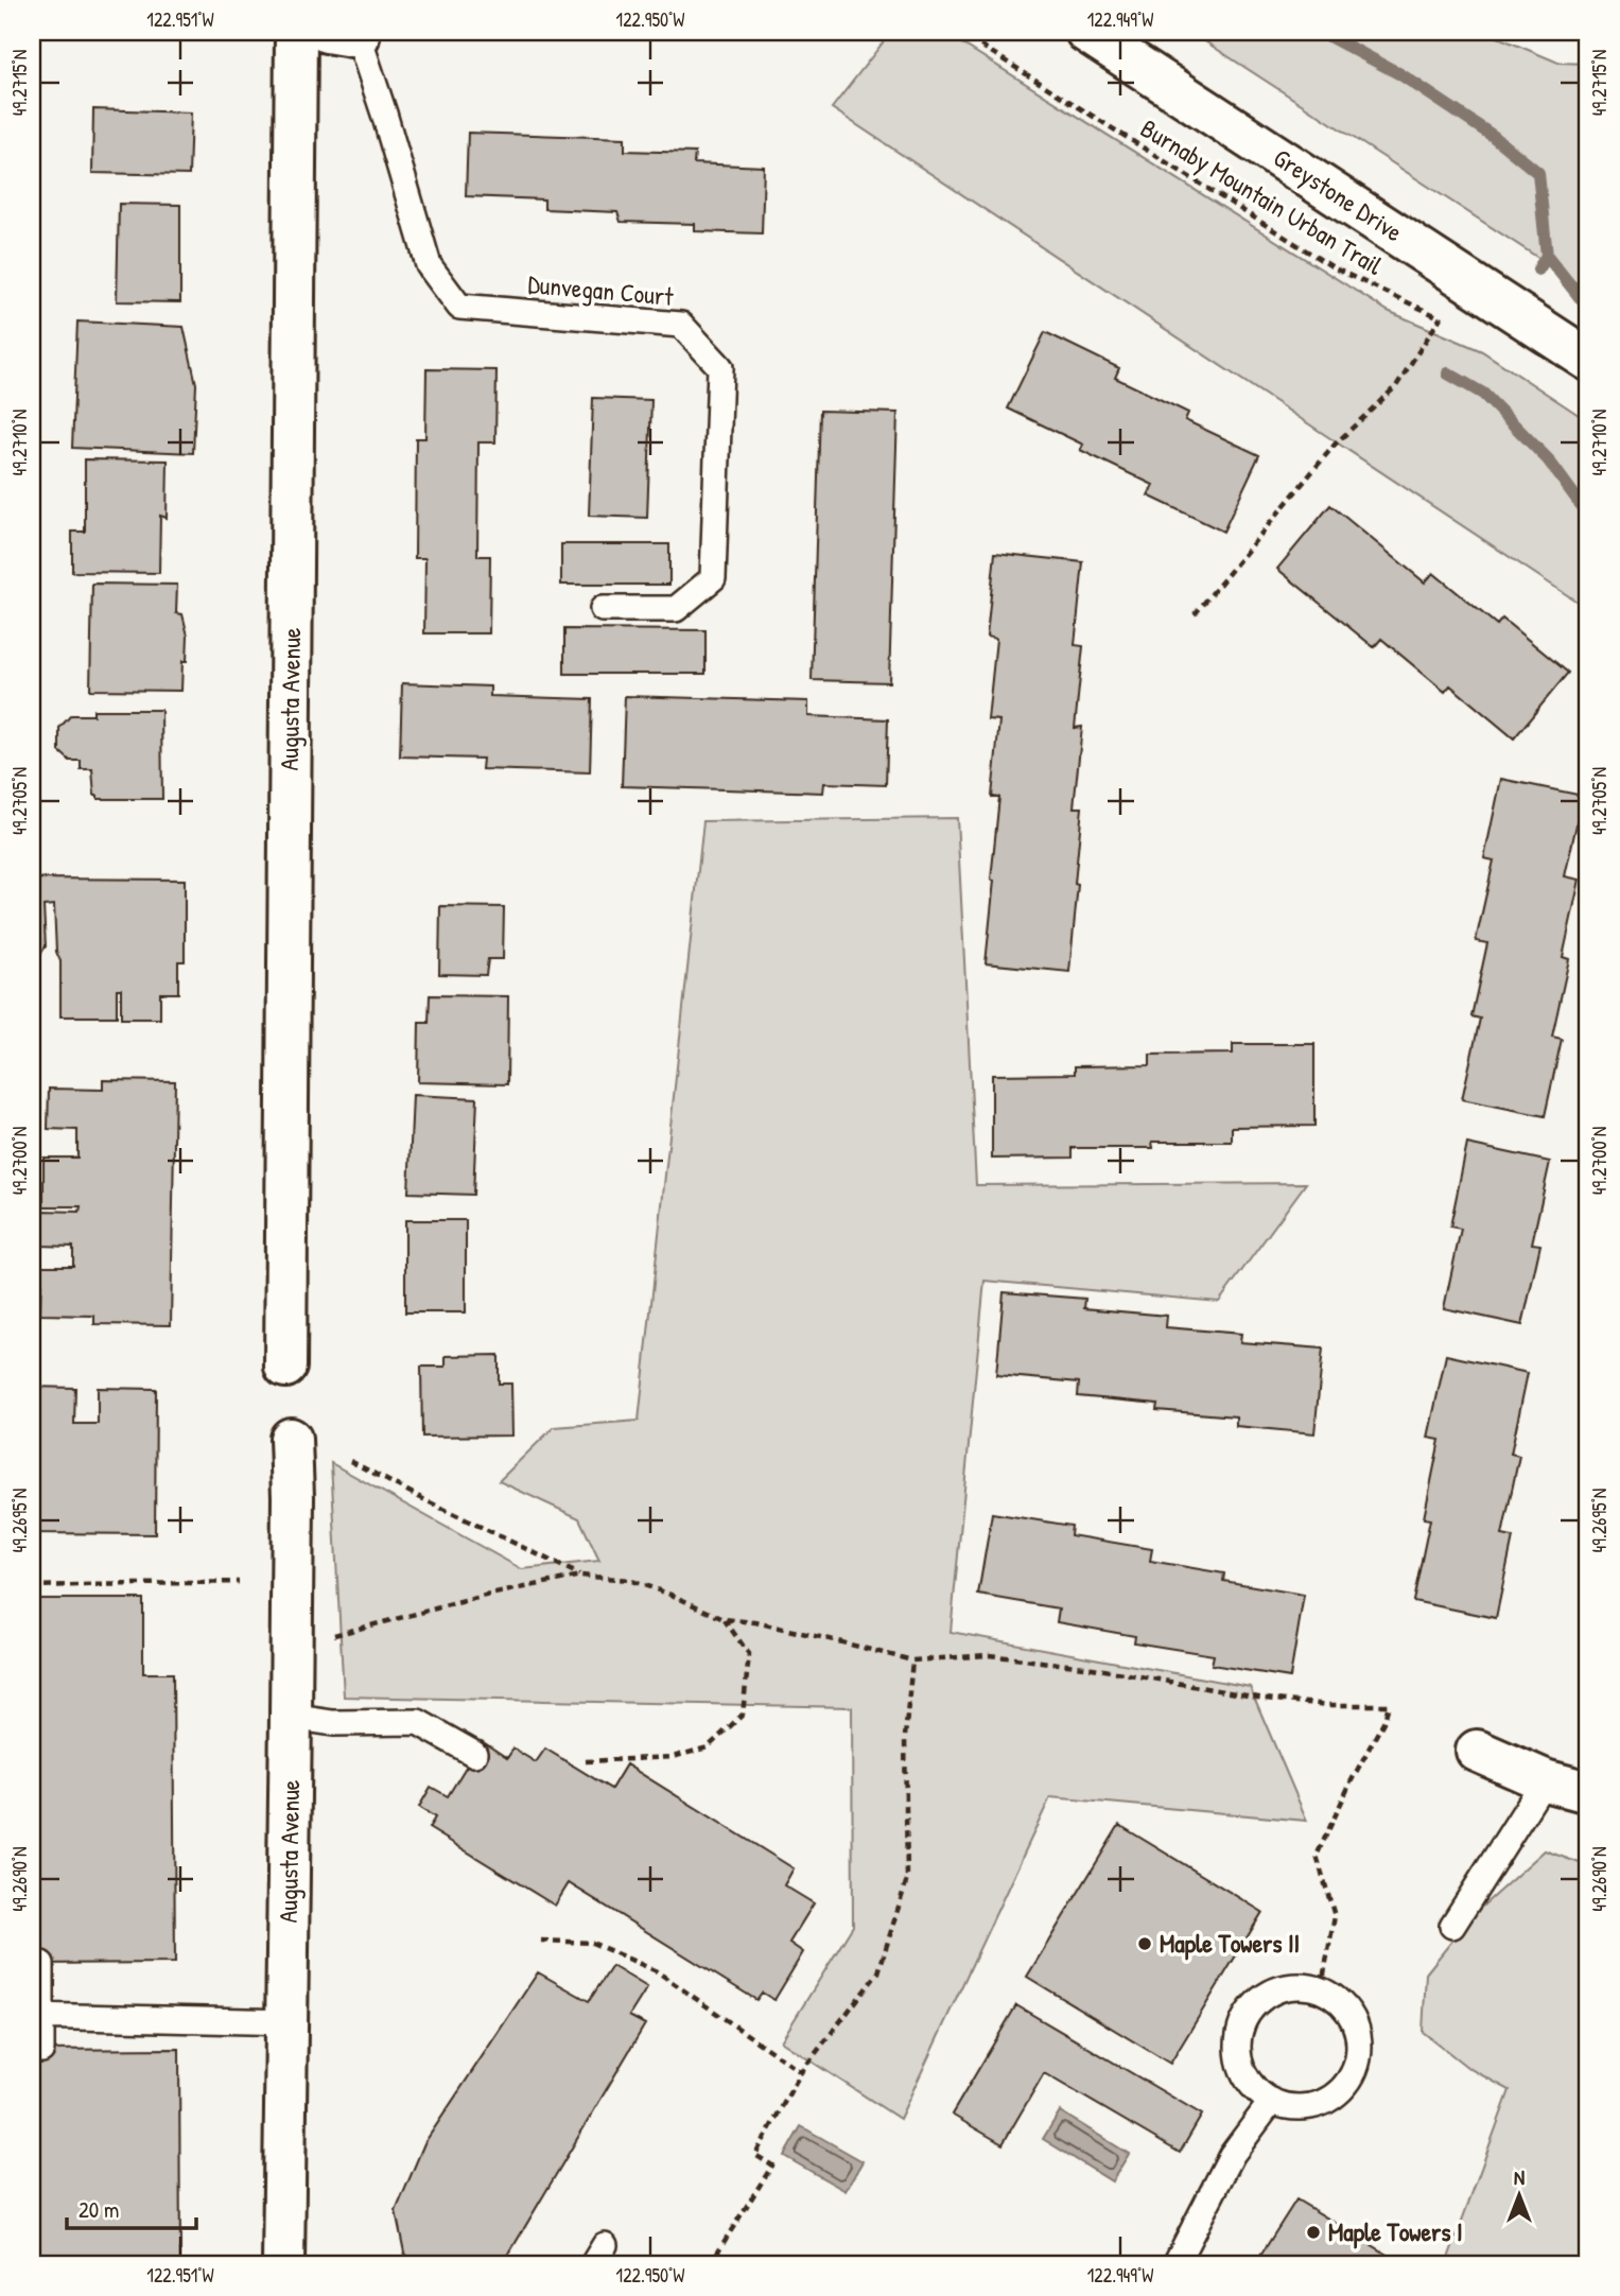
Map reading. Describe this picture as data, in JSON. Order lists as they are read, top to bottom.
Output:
{
  "streets": {
    "street": ["Greystone Drive", "Augusta Avenue"],
    "lane": ["Dunvegan Court"],
    "path": ["Burnaby Mountain Urban Trail"]
  },
  "places": ["Maple Towers II", "Maple Towers I"],
  "scale_bar": "20 m",
  "north": "top",
  "coordinates": [
    "122.951°W",
    "122.950°W",
    "122.949°W",
    "49.2715°N",
    "49.2710°N",
    "49.2705°N",
    "49.2700°N",
    "49.2695°N",
    "49.2690°N"
  ]
}
